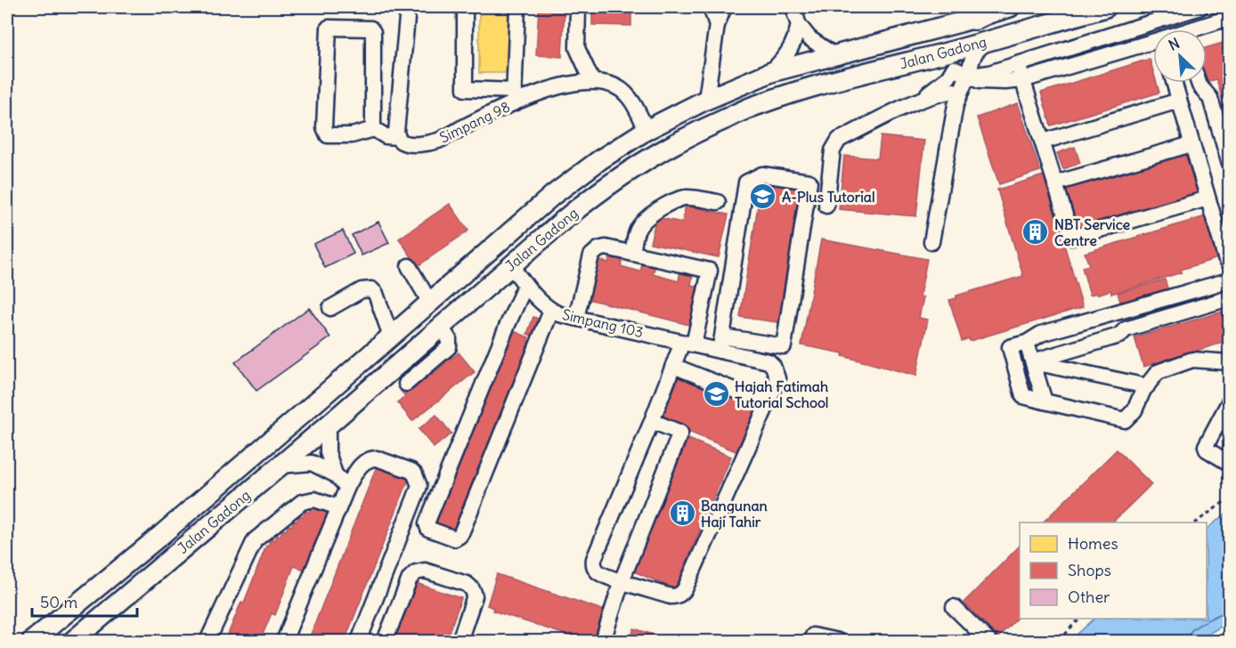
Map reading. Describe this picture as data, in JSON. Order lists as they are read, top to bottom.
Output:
{
  "streets": {
    "main road": ["Jalan Gadong"],
    "street": ["Simpang 98", "Simpang 103"]
  },
  "crossings": [
    ["Jalan Gadong", "Simpang 98"],
    ["Jalan Gadong", "Simpang 103"]
  ],
  "places": {
    "school or university": ["A-Plus Tutorial", "Hajah Fatimah Tutorial School"],
    "building": ["NBT Service Centre", "Bangunan Haji Tahir"]
  },
  "legend": ["Homes", "Shops", "Other"],
  "scale_bar": "50 m",
  "north": "top left"
}
